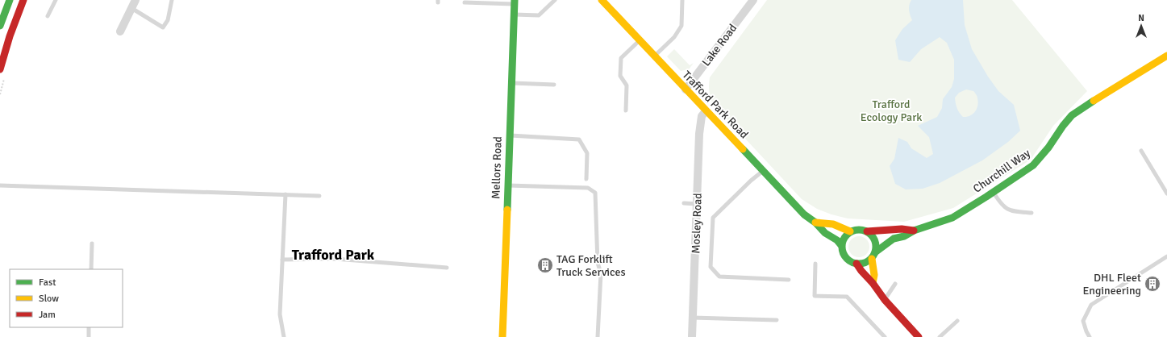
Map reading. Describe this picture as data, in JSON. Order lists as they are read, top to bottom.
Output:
{
  "streets": {
    "street": [
      "Lake Road",
      "Trafford Park Road",
      "Mellors Road",
      "Churchill Way",
      "Mosley Road"
    ]
  },
  "crossings": [
    ["Lake Road", "Trafford Park Road"],
    ["Trafford Park Road", "Churchill Way"],
    ["Trafford Park Road", "Mosley Road"]
  ],
  "districts": ["Trafford Park"],
  "parks": ["Trafford Ecology Park"],
  "places": {
    "building": ["TAG Forklift Truck Services", "DHL Fleet Engineering"]
  },
  "legend": ["Fast", "Slow", "Jam"],
  "north": "top"
}
